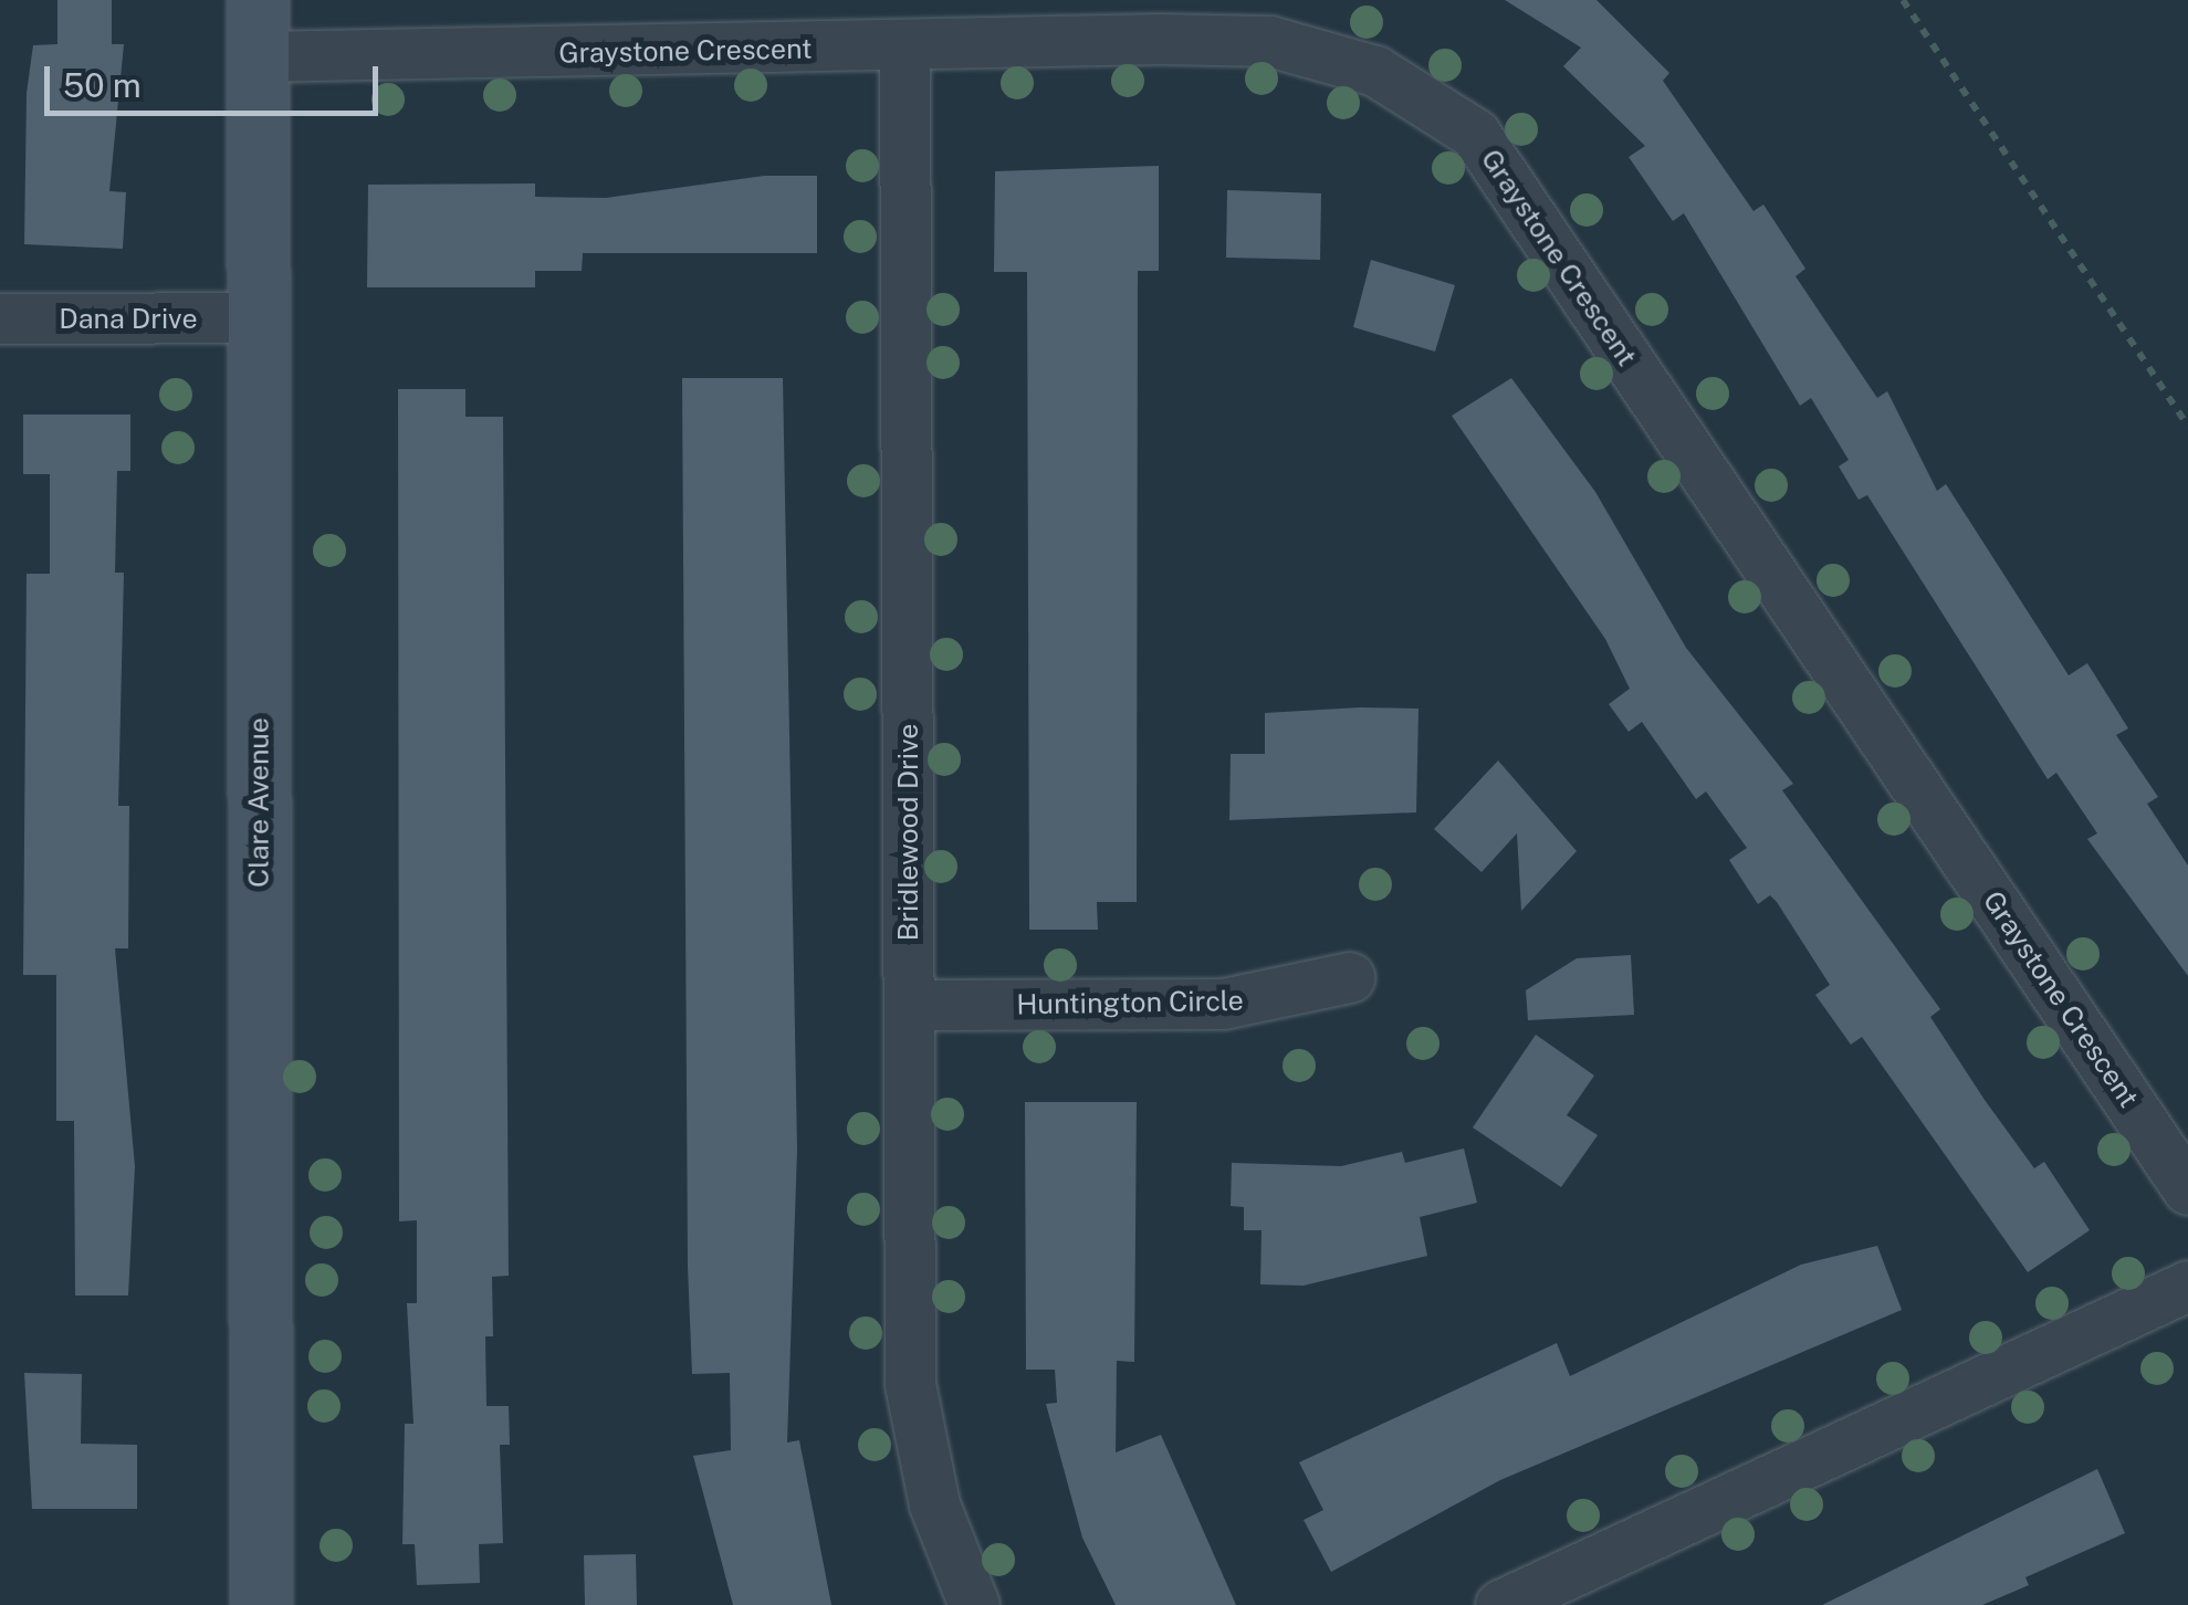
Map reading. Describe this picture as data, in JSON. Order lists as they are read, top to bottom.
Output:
{
  "streets": {
    "street": [
      "Graystone Crescent",
      "Dana Drive",
      "Clare Avenue",
      "Bridlewood Drive",
      "Huntington Circle"
    ]
  },
  "crossings": [
    ["Graystone Crescent", "Clare Avenue"],
    ["Graystone Crescent", "Bridlewood Drive"],
    ["Dana Drive", "Clare Avenue"],
    ["Bridlewood Drive", "Huntington Circle"]
  ],
  "scale_bar": "50 m"
}
